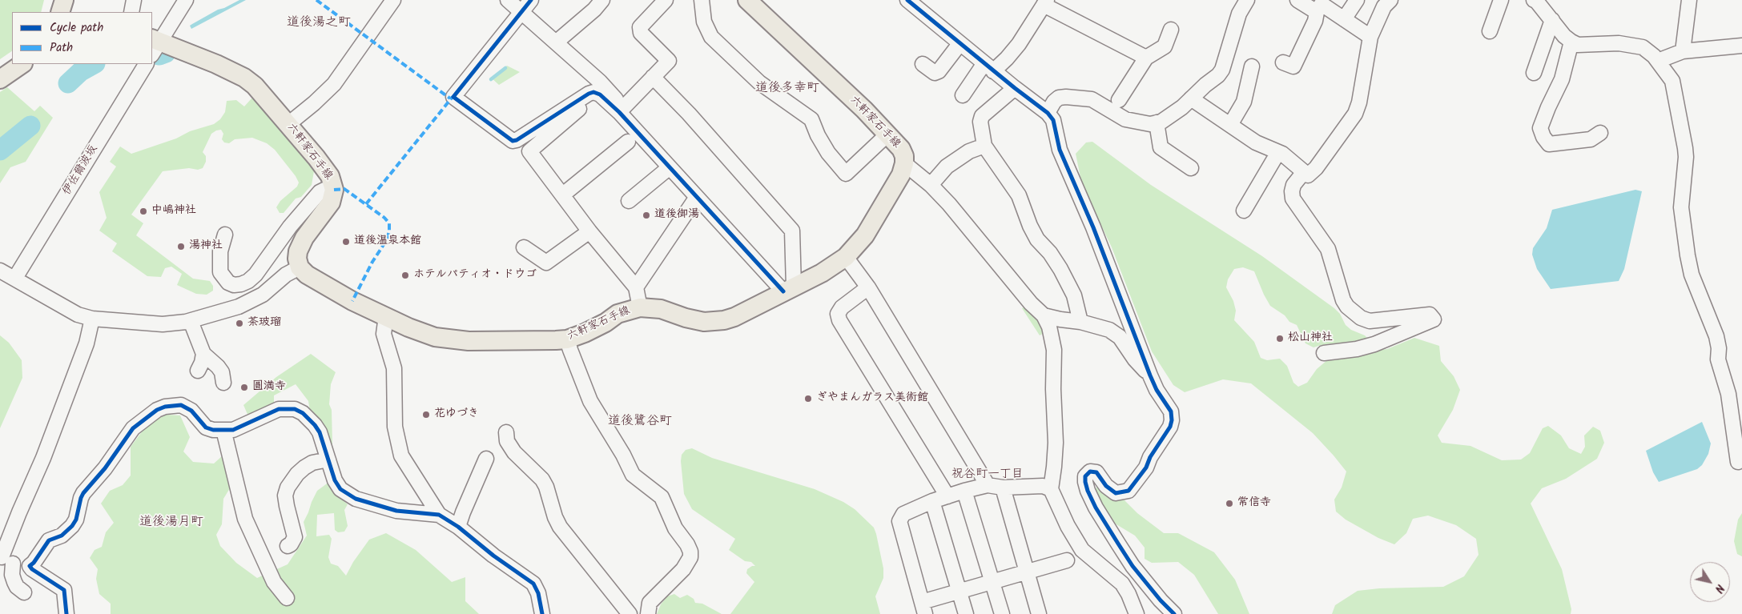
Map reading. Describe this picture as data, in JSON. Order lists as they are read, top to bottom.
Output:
{
  "streets": {
    "main road": ["六軒家石手線"],
    "street": ["伊佐爾波坂"]
  },
  "districts": [
    "道後湯之町",
    "道後多幸町",
    "道後鷺谷町",
    "祝谷町一丁目",
    "道後湯月町"
  ],
  "places": [
    "中嶋神社",
    "道後御湯",
    "道後温泉本館",
    "湯神社",
    "ホテルパティオ・ドウゴ",
    "茶玻瑠",
    "松山神社",
    "圓満寺",
    "ぎやまんガラス美術館",
    "花ゆづき",
    "常信寺"
  ],
  "legend": ["Cycle path", "Path"],
  "north": "bottom right"
}
